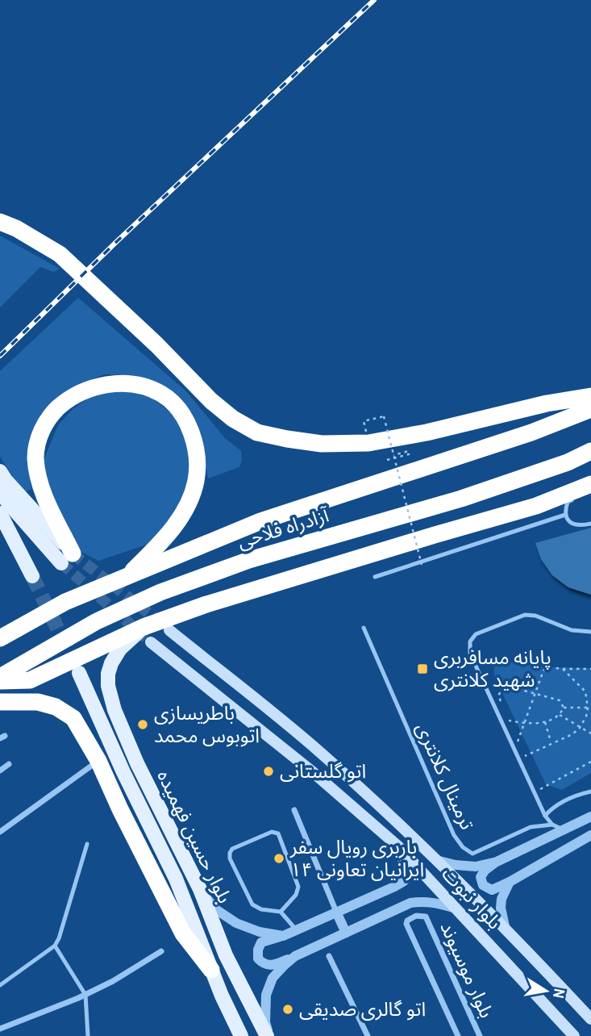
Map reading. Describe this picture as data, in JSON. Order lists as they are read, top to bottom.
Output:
{
  "streets": {
    "highway": ["آزادراه فلاحی"],
    "main road": ["بلوار حسین فهمیده", "بلوار نبوت"],
    "street": ["بلوار موسیوند"],
    "lane": ["ترمینال کلانتری"]
  },
  "crossings": [
    ["بلوار حسین فهمیده", "بلوار نبوت"]
  ],
  "places": {
    "transit": ["پایانه مسافربری شهید کلانتری"],
    "other": [
      "باطریسازی اتوبوس محمد",
      "اتو گلستانی",
      "باربری رویال سفر ایرانیان تعاونی ۱۴",
      "اتو گالری صدیقی"
    ]
  },
  "north": "right"
}
